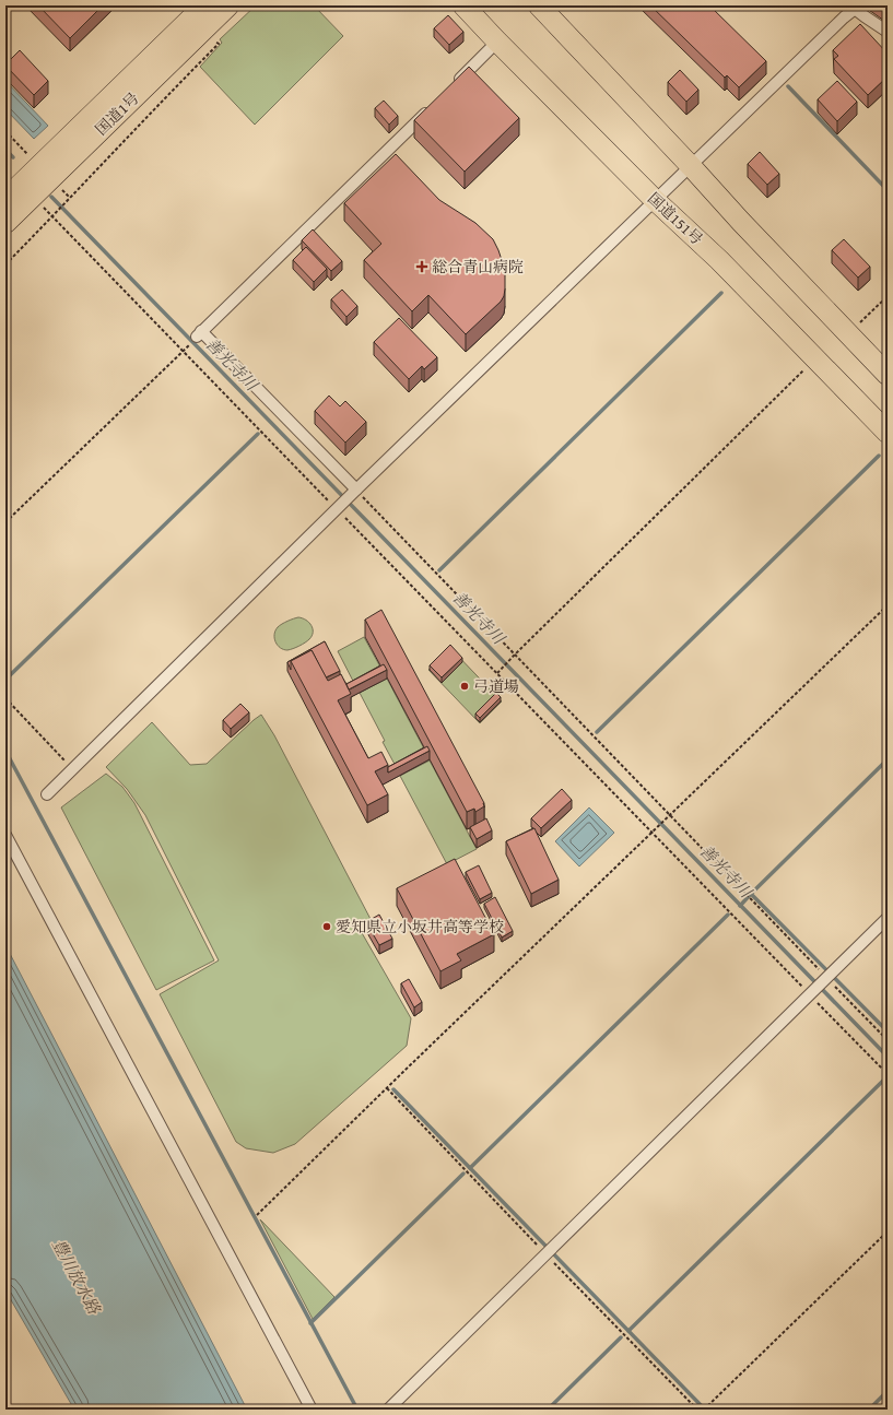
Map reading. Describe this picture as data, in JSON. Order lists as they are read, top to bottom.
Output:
{
  "streets": {
    "highway": ["国道1号", "国道151号"]
  },
  "water": ["善光寺川", "豊川放水路"],
  "places": {
    "health": ["総合青山病院"],
    "other": ["弓道場", "愛知県立小坂井高等学校"]
  }
}
